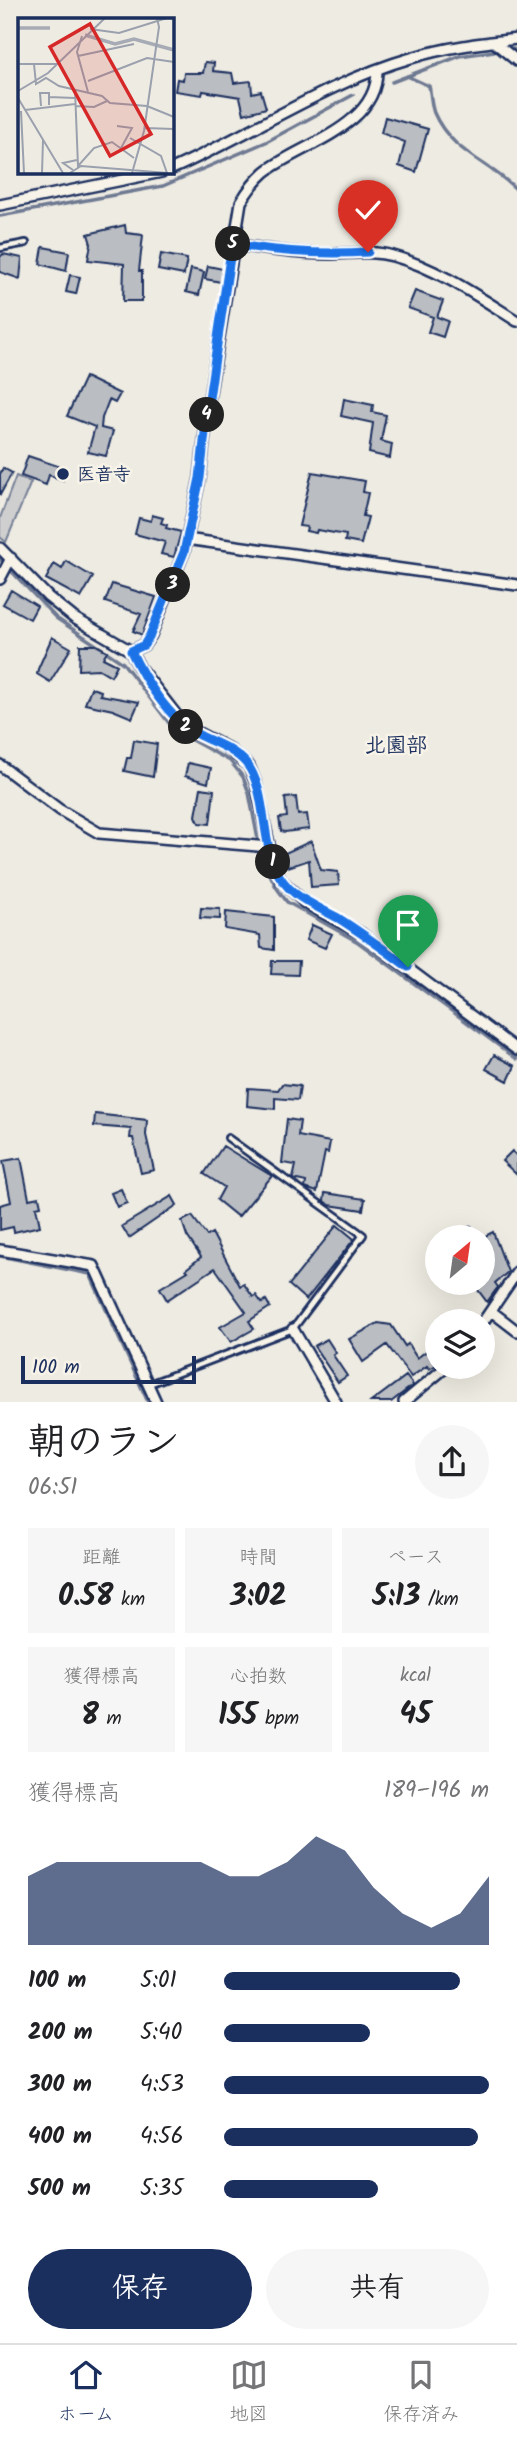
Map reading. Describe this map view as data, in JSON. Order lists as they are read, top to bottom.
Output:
{
  "districts": ["北園部"],
  "places": ["医音寺"],
  "scale_bar": "100 m",
  "north": "top right",
  "page": {
    "pins": [
      "5",
      "4",
      "3",
      "2",
      "1"
    ],
    "scale": "100 m",
    "heading": ["朝のラン", "06:51"],
    "stats": [
      ["距離", "0.58 km"],
      ["時間", "3:02"],
      ["ペース", "5:13 /km"],
      ["獲得標高", "8 m"],
      ["心拍数", "155 bpm"],
      ["kcal", "45"]
    ],
    "chart": ["獲得標高", "189–196 m"],
    "list": [
      {
        "name": "100 m",
        "note": "5:01"
      },
      {
        "name": "200 m",
        "note": "5:40"
      },
      {
        "name": "300 m",
        "note": "4:53"
      },
      {
        "name": "400 m",
        "note": "4:56"
      },
      {
        "name": "500 m",
        "note": "5:35"
      }
    ],
    "buttons": ["保存", "共有"],
    "tabs": ["ホーム", "地図", "保存済み"]
  }
}
